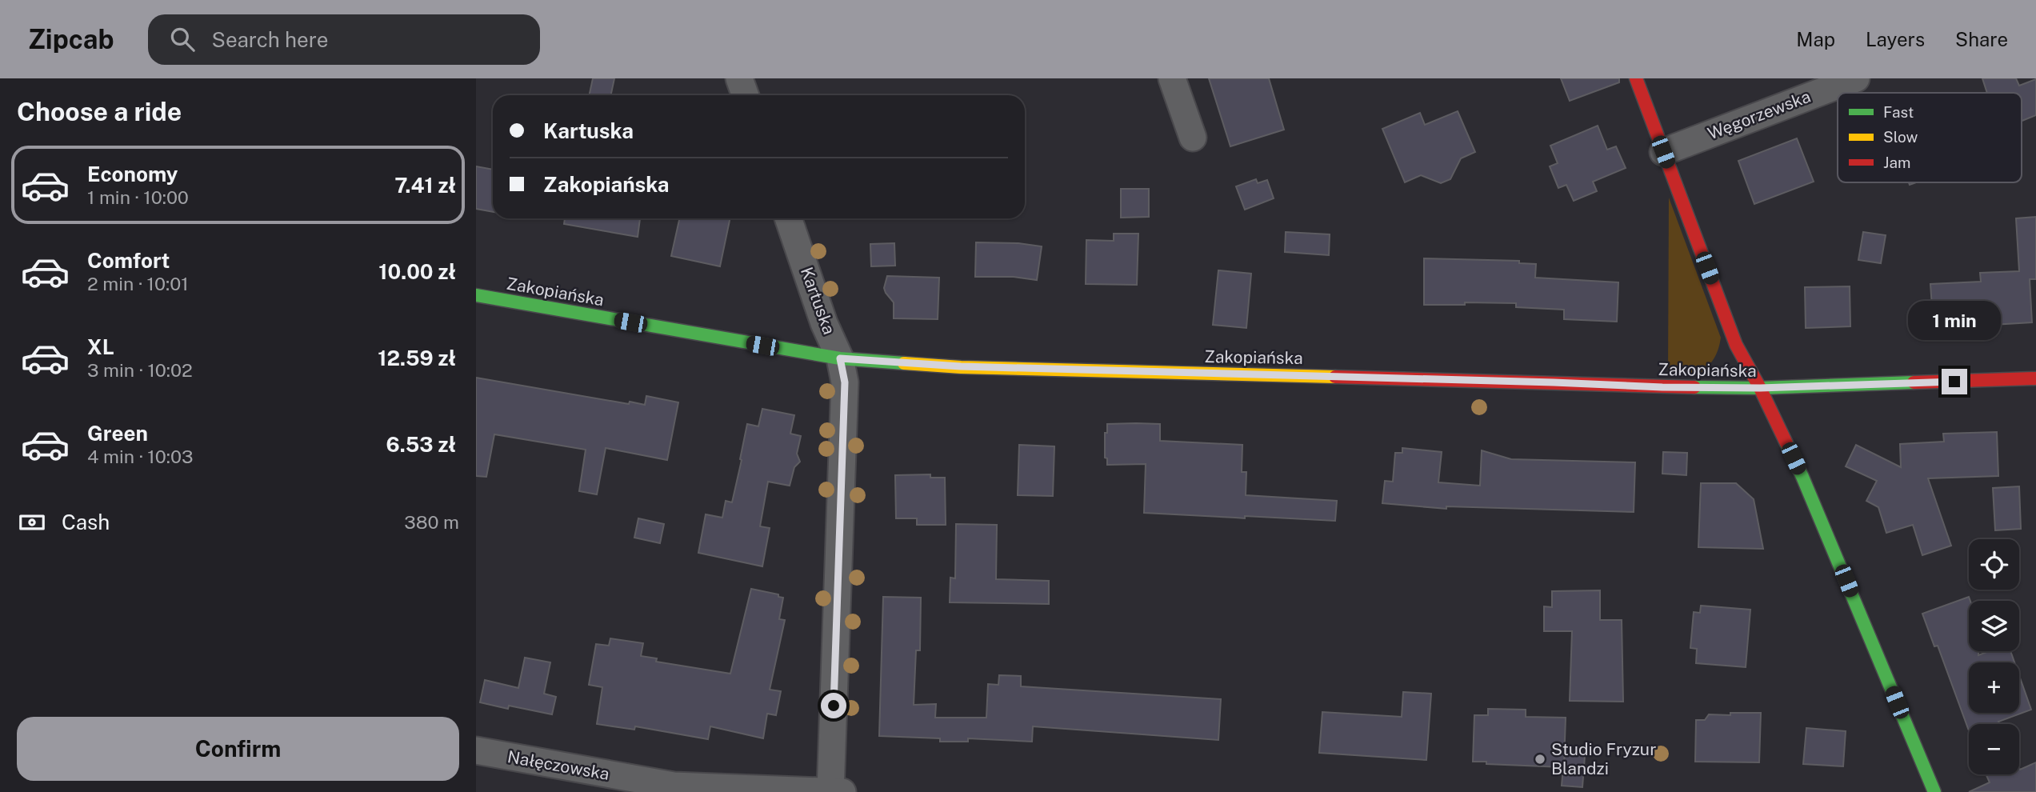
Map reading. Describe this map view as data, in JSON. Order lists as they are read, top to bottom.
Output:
{
  "streets": {
    "street": [
      "Węgorzewska",
      "Zakopiańska",
      "Kartuska",
      "Nałęczowska"
    ]
  },
  "crossings": [
    ["Zakopiańska", "Kartuska"],
    ["Kartuska", "Nałęczowska"]
  ],
  "places": ["Studio Fryzur Blandzi"],
  "legend": ["Fast", "Slow", "Jam"],
  "page": {
    "header": "Zipcab",
    "search": "Search here",
    "nav": ["Map", "Layers", "Share"],
    "heading": "Choose a ride",
    "banner": ["Kartuska", "Zakopiańska"],
    "list": [
      {
        "name": "Economy",
        "note": "1 min · 10:00",
        "value": "7.41 zł"
      },
      {
        "name": "Comfort",
        "note": "2 min · 10:01",
        "value": "10.00 zł"
      },
      {
        "name": "XL",
        "note": "3 min · 10:02",
        "value": "12.59 zł"
      },
      {
        "name": "Green",
        "note": "4 min · 10:03",
        "value": "6.53 zł"
      }
    ],
    "bubble": "1 min",
    "pay": ["Cash", "380 m"],
    "map_buttons": ["+", "−"],
    "buttons": "Confirm"
  }
}
